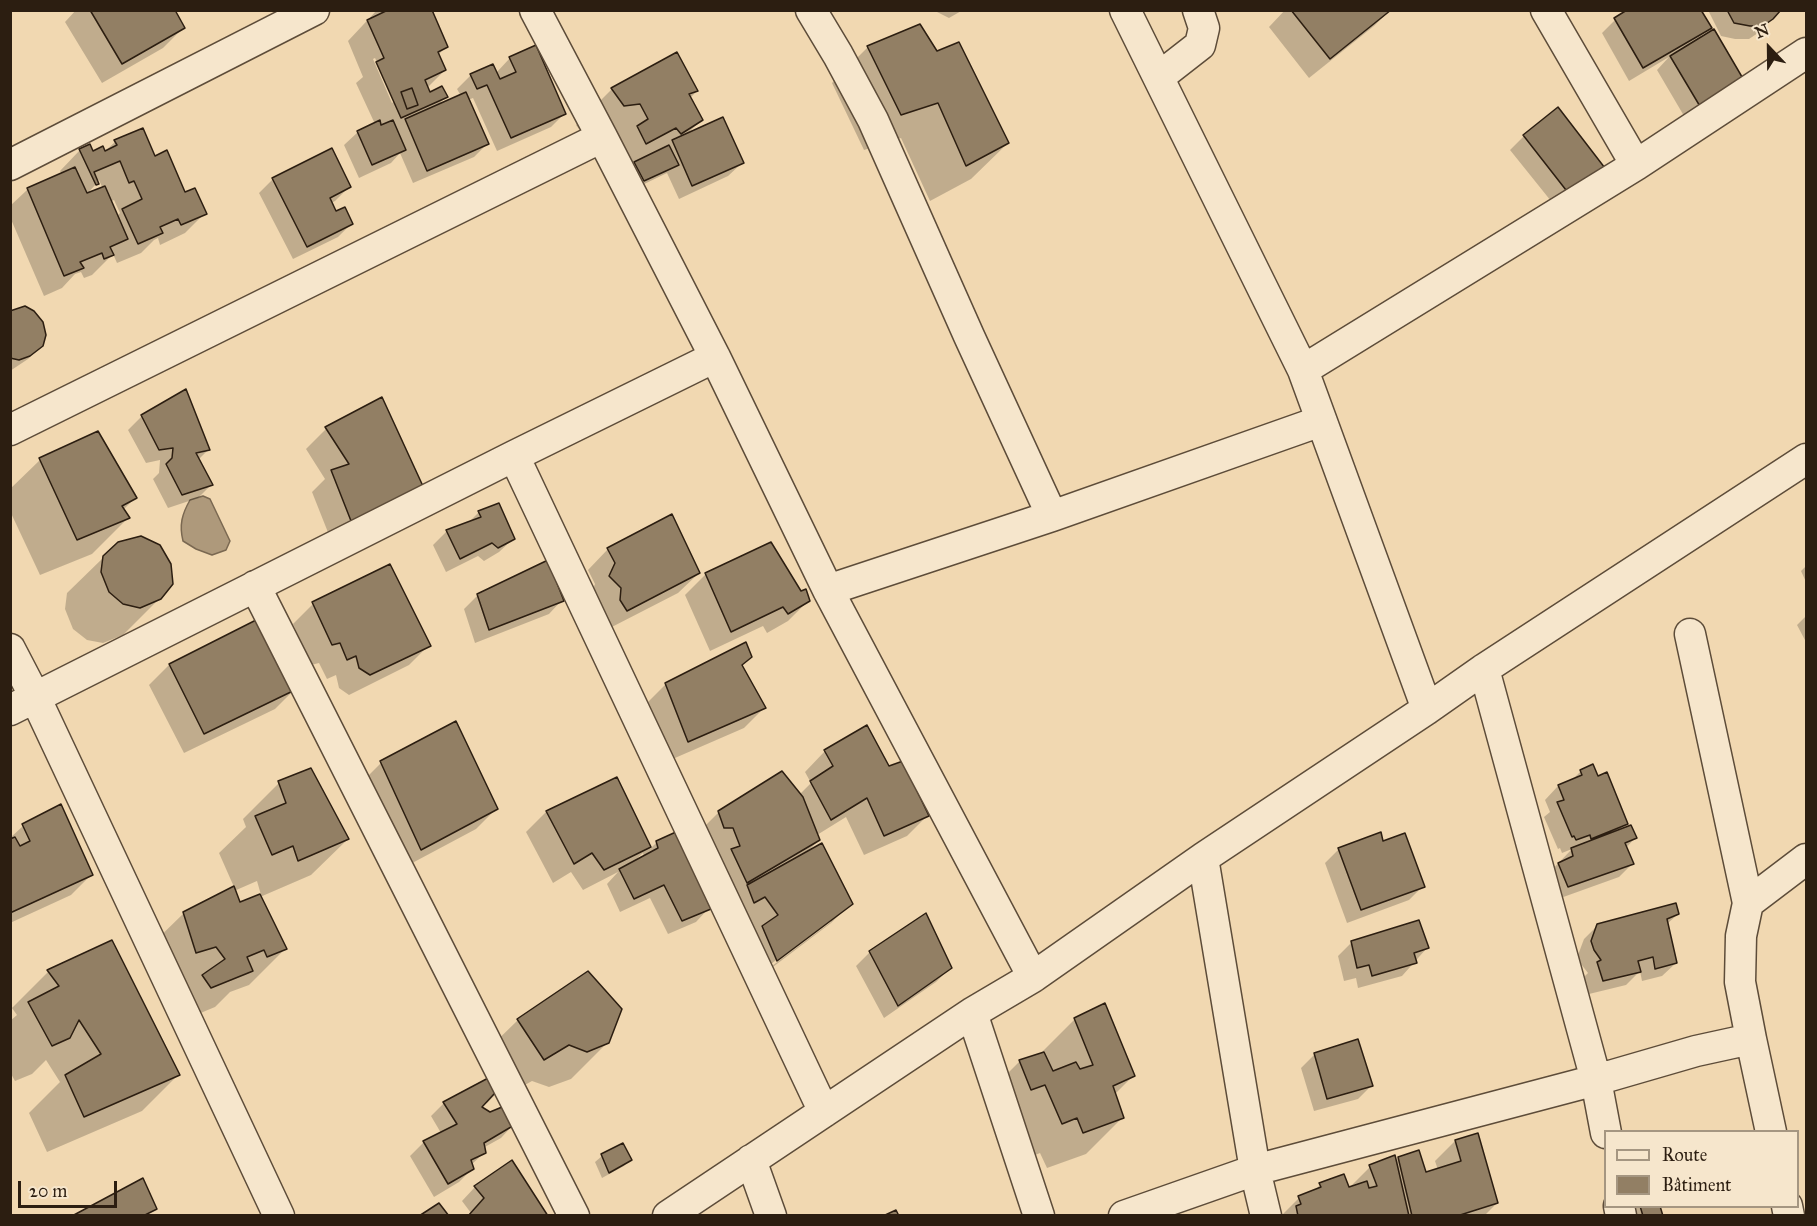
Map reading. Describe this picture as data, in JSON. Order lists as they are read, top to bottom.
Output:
{
  "legend": ["Route", "Bâtiment"],
  "scale_bar": "20 m",
  "north": "top"
}
